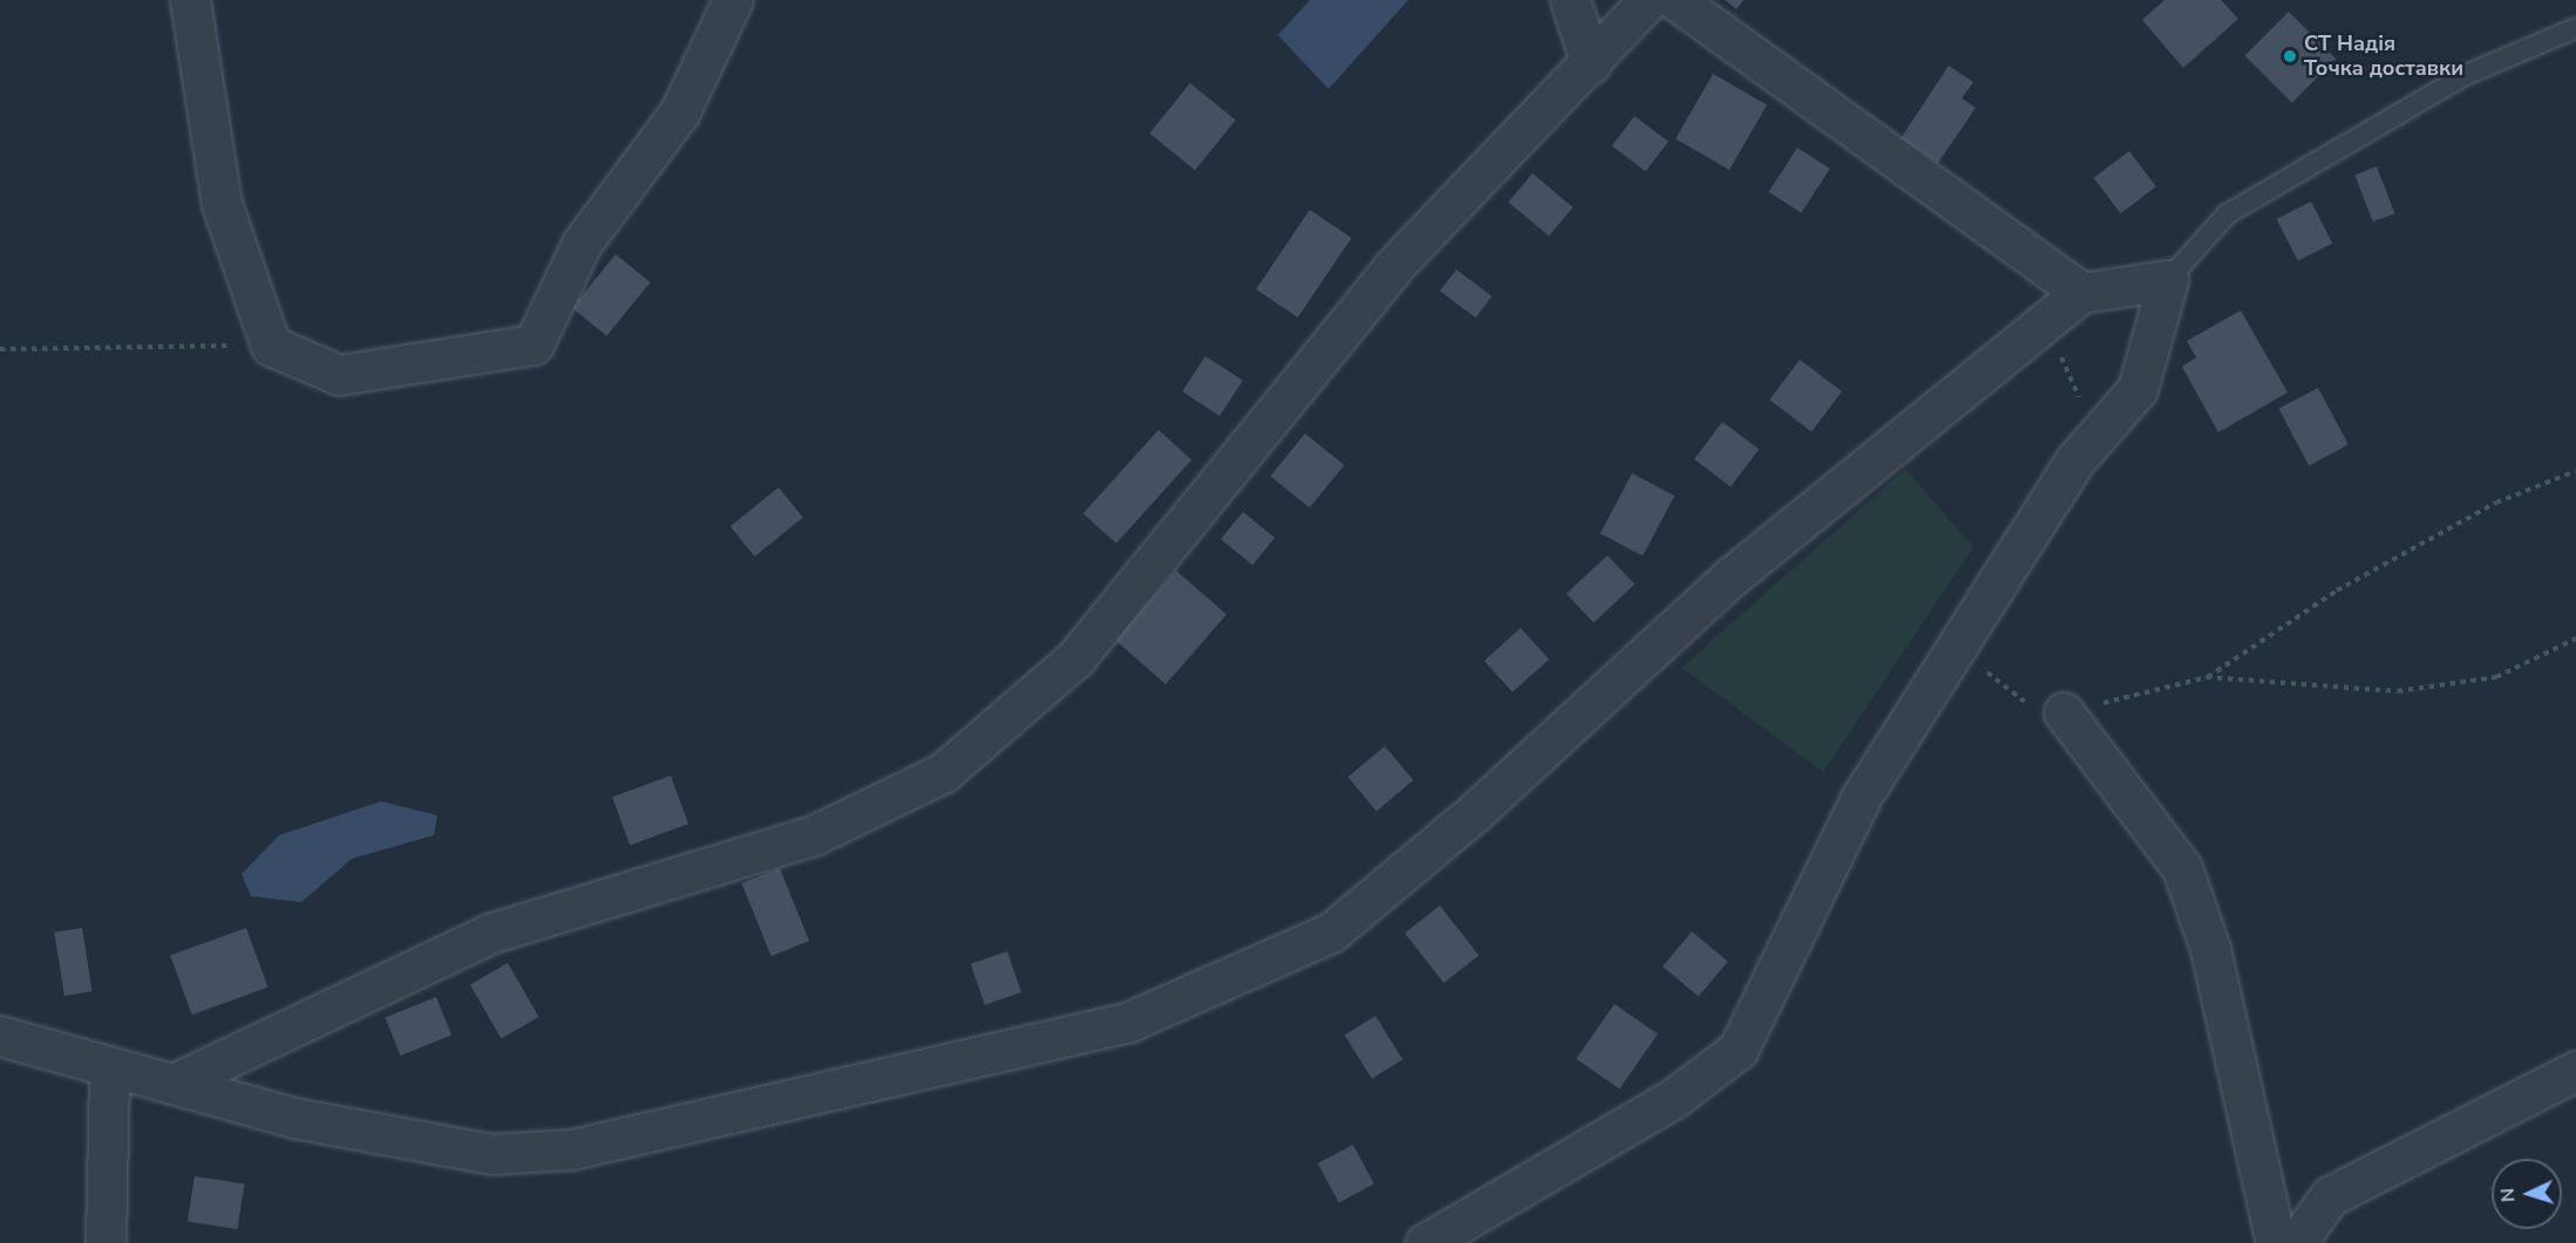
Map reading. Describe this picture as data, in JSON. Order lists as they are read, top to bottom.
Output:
{
  "places": ["СТ Надія Точка доставки"],
  "north": "left"
}
